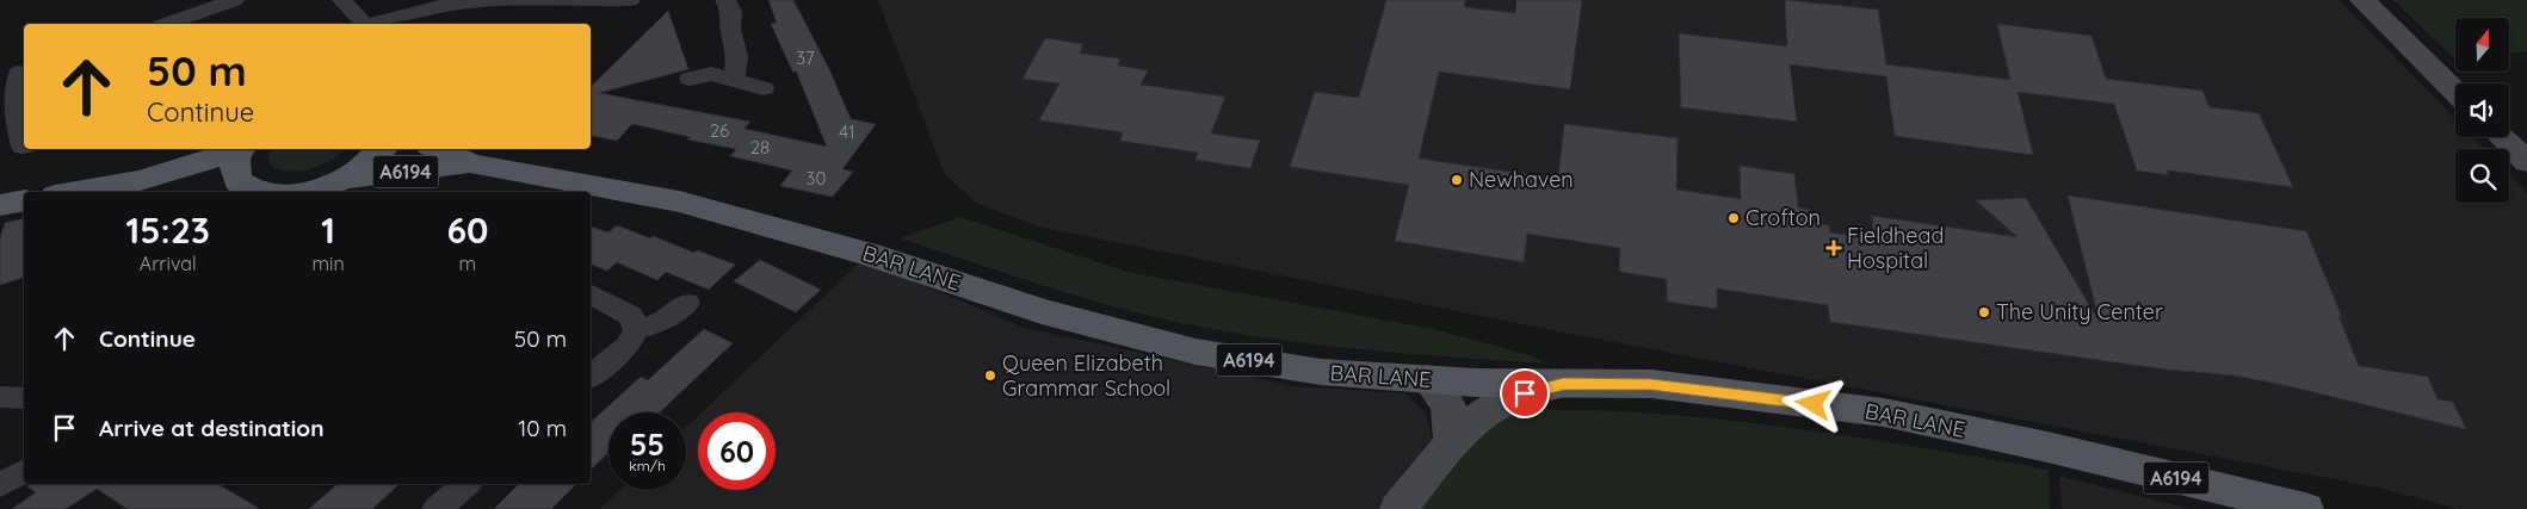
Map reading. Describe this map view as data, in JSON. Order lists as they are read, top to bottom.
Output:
{
  "streets": {
    "main road": ["A6194", "BAR LANE"]
  },
  "crossings": [
    ["A6194", "BAR LANE"]
  ],
  "places": {
    "other": [
      "Newhaven",
      "Crofton",
      "The Unity Center",
      "Queen Elizabeth Grammar School"
    ],
    "health": ["Fieldhead Hospital"]
  },
  "house_numbers": [
    "37",
    "26",
    "41",
    "28",
    "30"
  ],
  "north": "top",
  "page": {
    "turn": ["50 m", "Continue"],
    "eta": [
      "15:23",
      "Arrival",
      "1",
      "min",
      "60",
      "m"
    ],
    "list": [
      {
        "name": "Continue",
        "value": "50 m"
      },
      {
        "name": "Arrive at destination",
        "value": "10 m"
      }
    ],
    "speed": "55 km/h",
    "limit": "60"
  }
}
